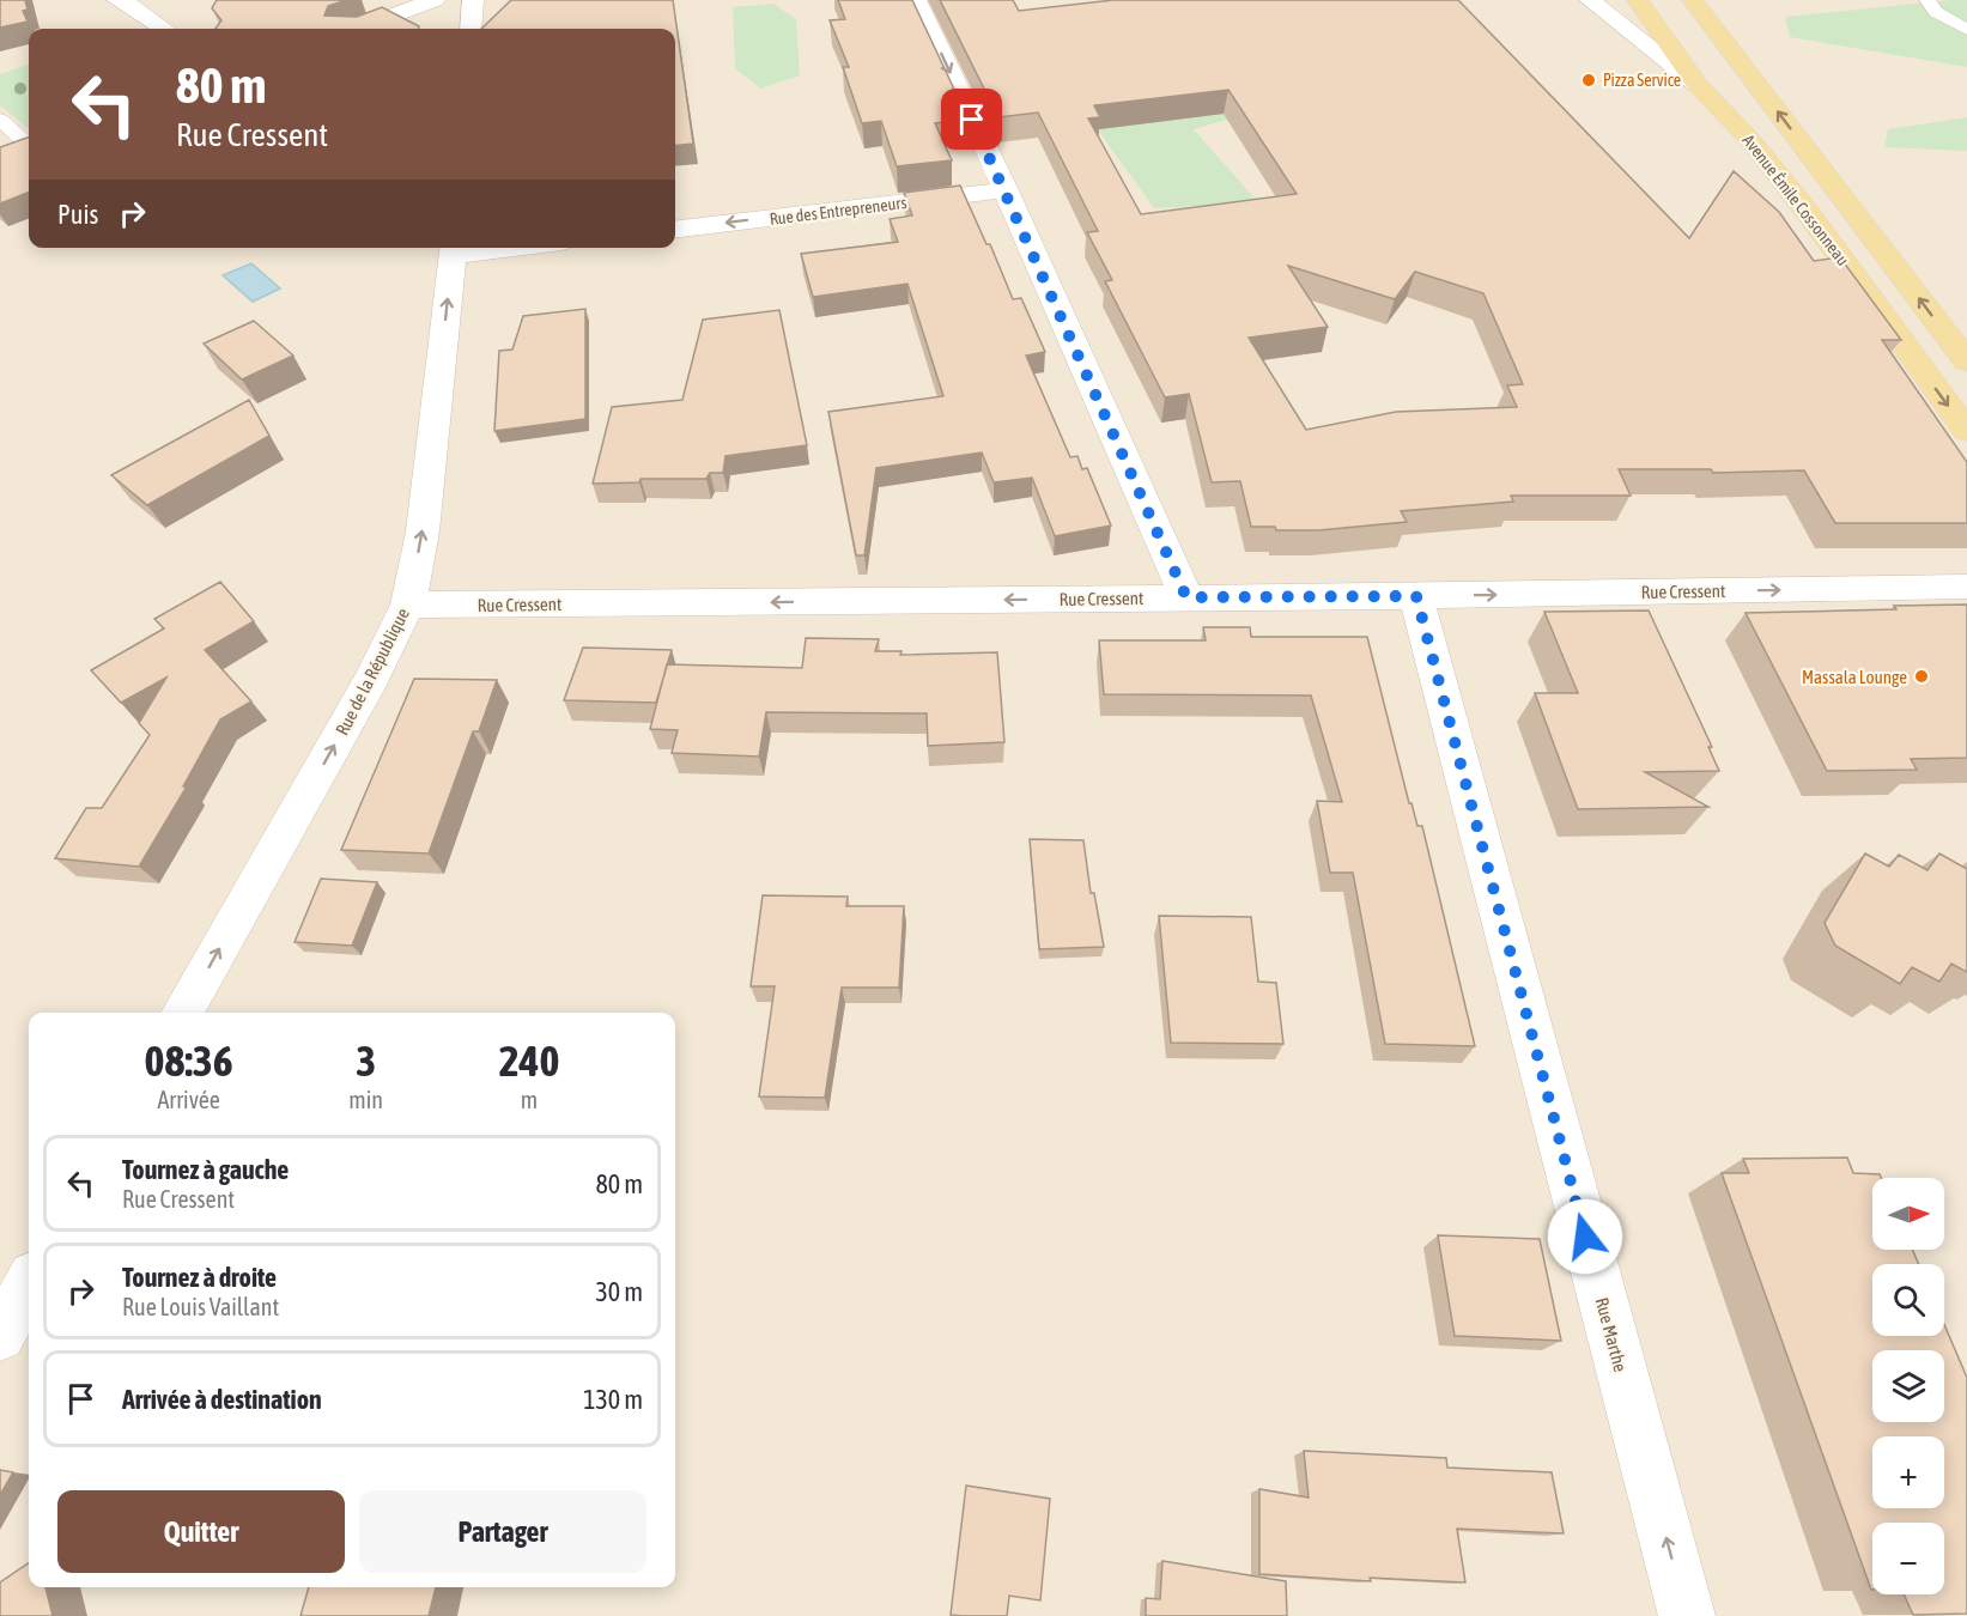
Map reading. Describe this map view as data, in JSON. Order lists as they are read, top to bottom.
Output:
{
  "streets": {
    "main road": ["Avenue Émile Cossonneau"],
    "street": [
      "Rue des Entrepreneurs",
      "Rue Cressent",
      "Rue de la République",
      "Rue Marthe"
    ]
  },
  "crossings": [
    ["Rue Cressent", "Rue de la République"],
    ["Rue Cressent", "Rue Marthe"]
  ],
  "one_way": [
    "Avenue Émile Cossonneau",
    "Rue des Entrepreneurs",
    "Rue de la République",
    "Rue Marthe"
  ],
  "places": ["Pizza Service", "Massala Lounge"],
  "north": "right",
  "page": {
    "turn": ["80 m", "Rue Cressent"],
    "then": "Puis",
    "eta": [
      "08:36",
      "Arrivée",
      "3",
      "min",
      "240",
      "m"
    ],
    "list": [
      {
        "name": "Tournez à gauche",
        "note": "Rue Cressent",
        "value": "80 m"
      },
      {
        "name": "Tournez à droite",
        "note": "Rue Louis Vaillant",
        "value": "30 m"
      },
      {
        "name": "Arrivée à destination",
        "value": "130 m"
      }
    ],
    "map_buttons": ["+", "−"],
    "buttons": ["Quitter", "Partager"]
  }
}
